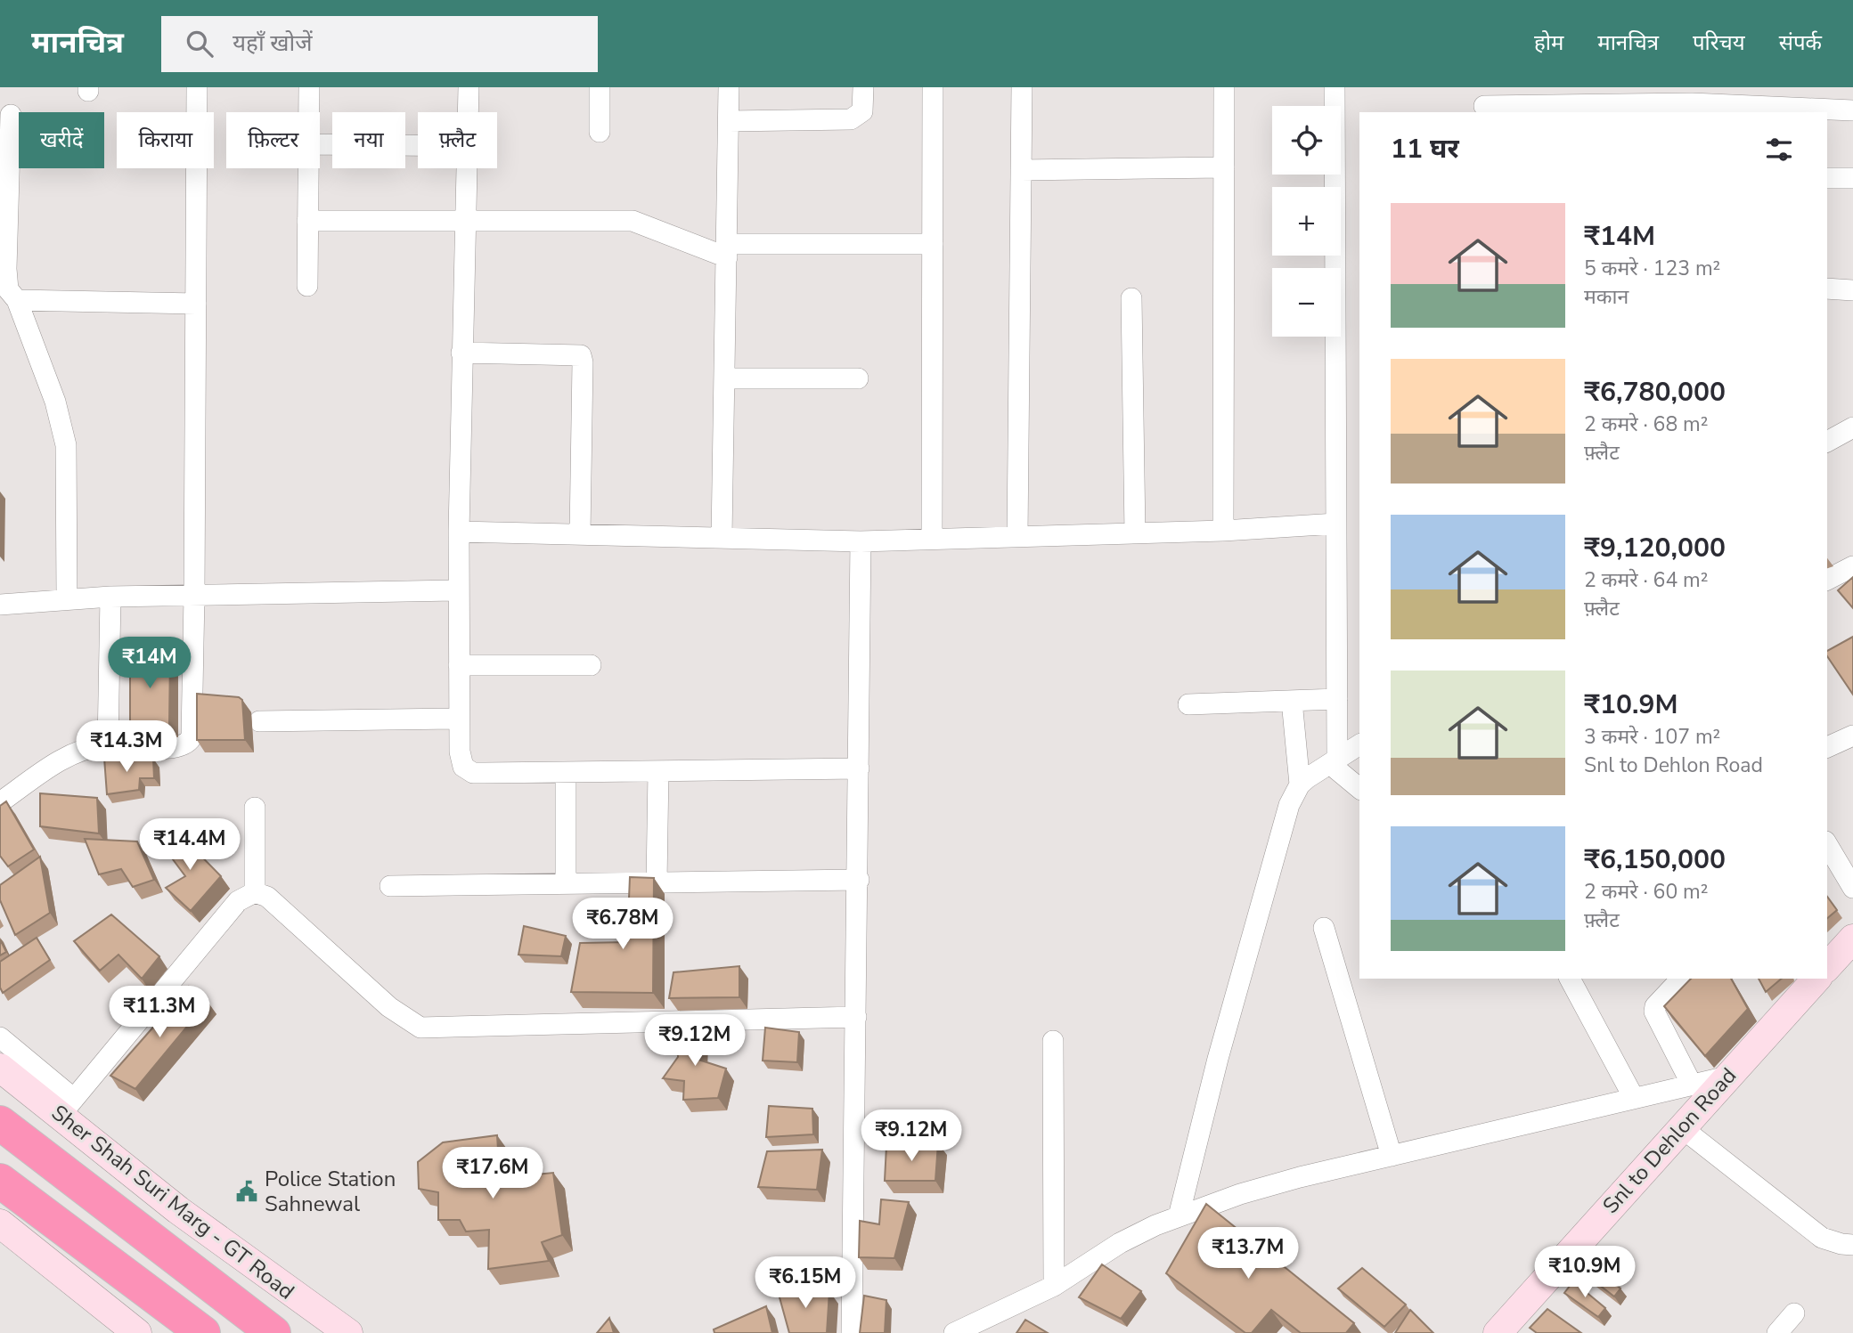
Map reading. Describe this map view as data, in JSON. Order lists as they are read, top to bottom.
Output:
{
  "streets": {
    "highway": ["Sher Shah Suri Marg - GT Road"],
    "street": ["Snl to Dehlon Road"]
  },
  "places": {
    "public building": ["Police Station Sahnewal"]
  },
  "page": {
    "header": "मानचित्र",
    "search": "यहाँ खोजें",
    "nav": [
      "होम",
      "मानचित्र",
      "परिचय",
      "संपर्क"
    ],
    "map_buttons": ["+", "−"],
    "chip": [
      "खरीदें",
      "किराया",
      "फ़िल्टर",
      "नया",
      "फ़्लैट"
    ],
    "heading": "11 घर",
    "list": [
      {
        "name": "₹14M",
        "note": "5 कमरे · 123 m² · मकान"
      },
      {
        "name": "₹6,780,000",
        "note": "2 कमरे · 68 m² · फ़्लैट"
      },
      {
        "name": "₹9,120,000",
        "note": "2 कमरे · 64 m² · फ़्लैट"
      },
      {
        "name": "₹10.9M",
        "note": "3 कमरे · 107 m² · Snl to Dehlon Road"
      },
      {
        "name": "₹6,150,000",
        "note": "2 कमरे · 60 m² · फ़्लैट"
      }
    ],
    "price": [
      "₹14M",
      "₹14.3M",
      "₹14.4M",
      "₹6.78M",
      "₹11.3M",
      "₹9.12M",
      "₹9.12M",
      "₹17.6M",
      "₹13.7M",
      "₹10.9M",
      "₹6.15M"
    ]
  }
}
